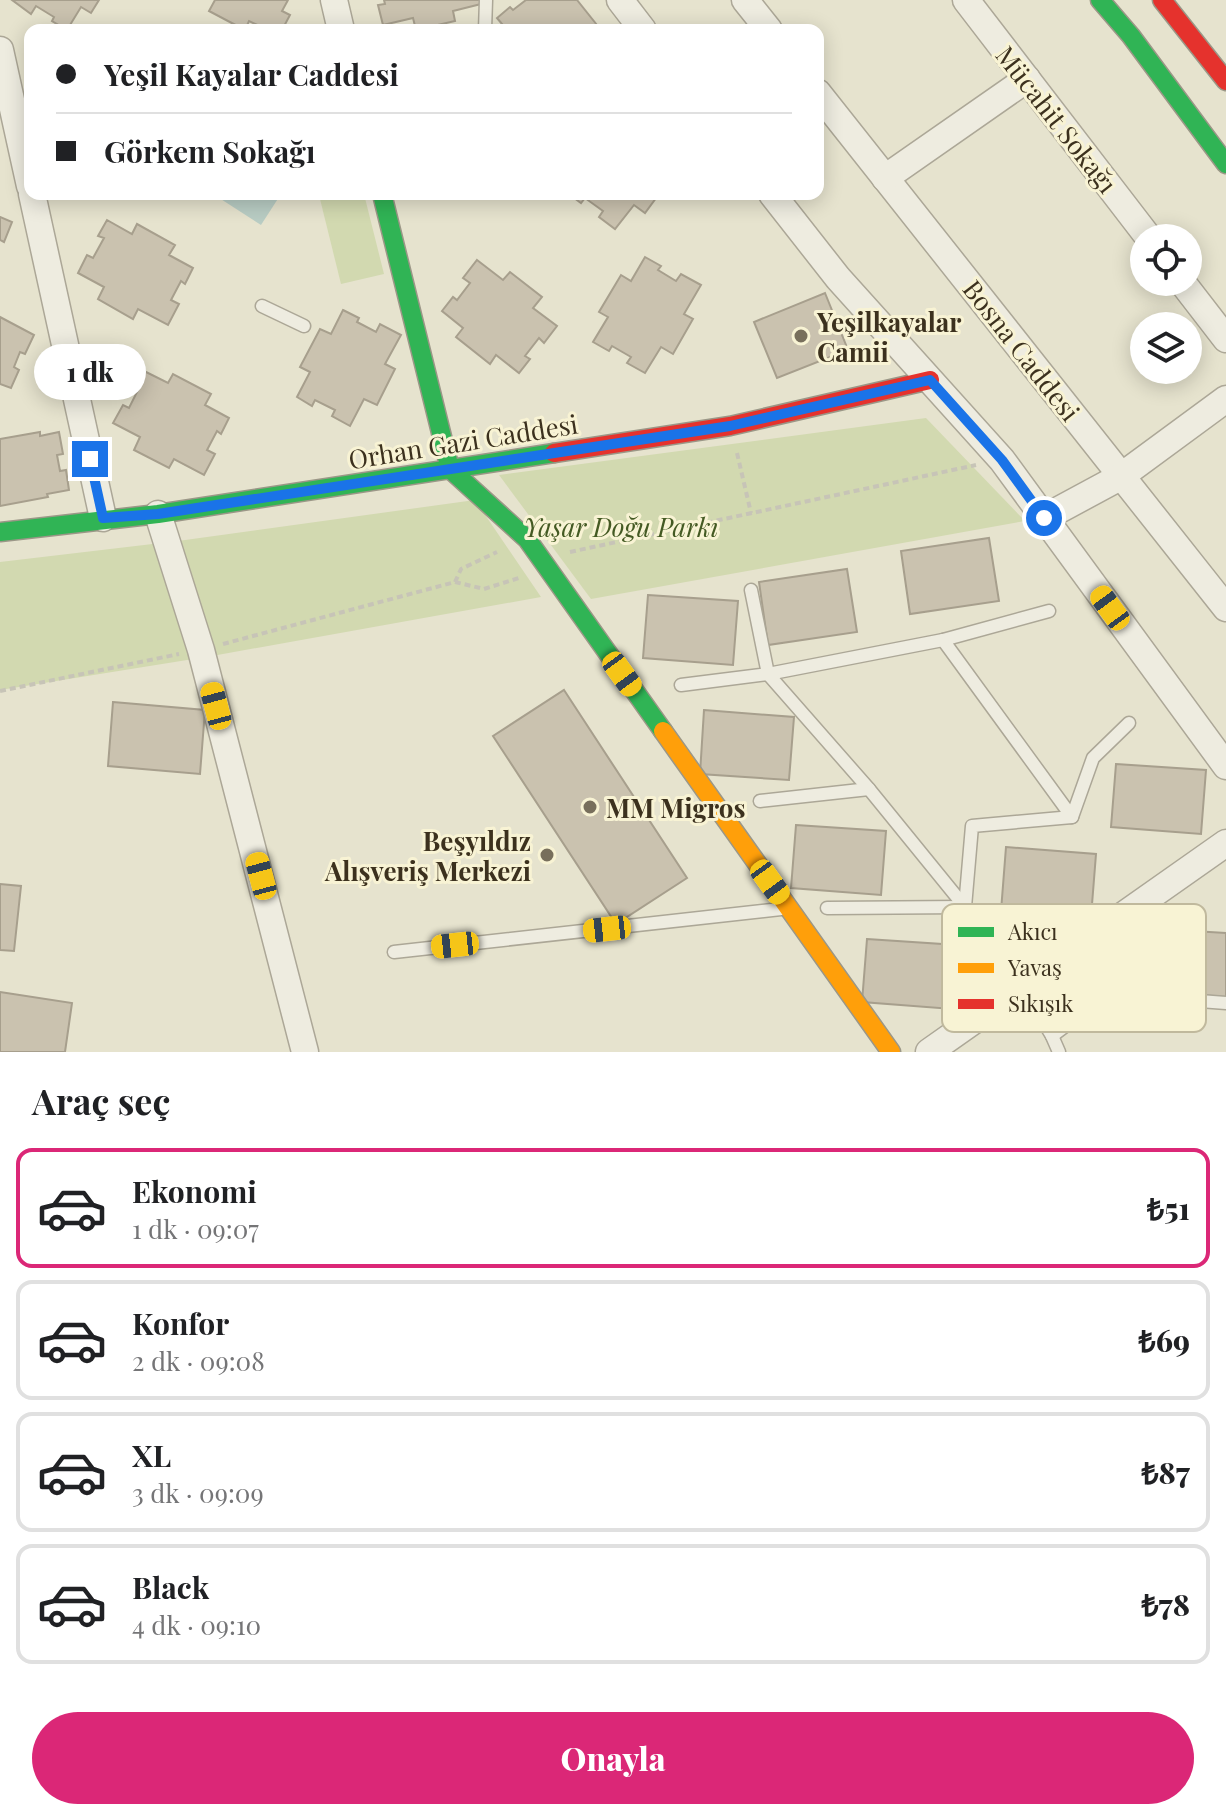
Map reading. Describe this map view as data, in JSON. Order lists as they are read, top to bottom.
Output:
{
  "streets": {
    "main road": ["Orhan Gazi Caddesi"],
    "street": ["Mücahit Sokağı", "Bosna Caddesi"]
  },
  "parks": ["Yaşar Doğu Parkı"],
  "places": ["Yeşilkayalar Camii", "MM Migros", "Beşyıldız Alışveriş Merkezi"],
  "legend": ["Akıcı", "Yavaş", "Sıkışık"],
  "page": {
    "banner": ["Yeşil Kayalar Caddesi", "Görkem Sokağı"],
    "bubble": "1 dk",
    "heading": "Araç seç",
    "list": [
      {
        "name": "Ekonomi",
        "note": "1 dk · 09:07",
        "value": "₺51"
      },
      {
        "name": "Konfor",
        "note": "2 dk · 09:08",
        "value": "₺69"
      },
      {
        "name": "XL",
        "note": "3 dk · 09:09",
        "value": "₺87"
      },
      {
        "name": "Black",
        "note": "4 dk · 09:10",
        "value": "₺78"
      }
    ],
    "buttons": "Onayla"
  }
}
